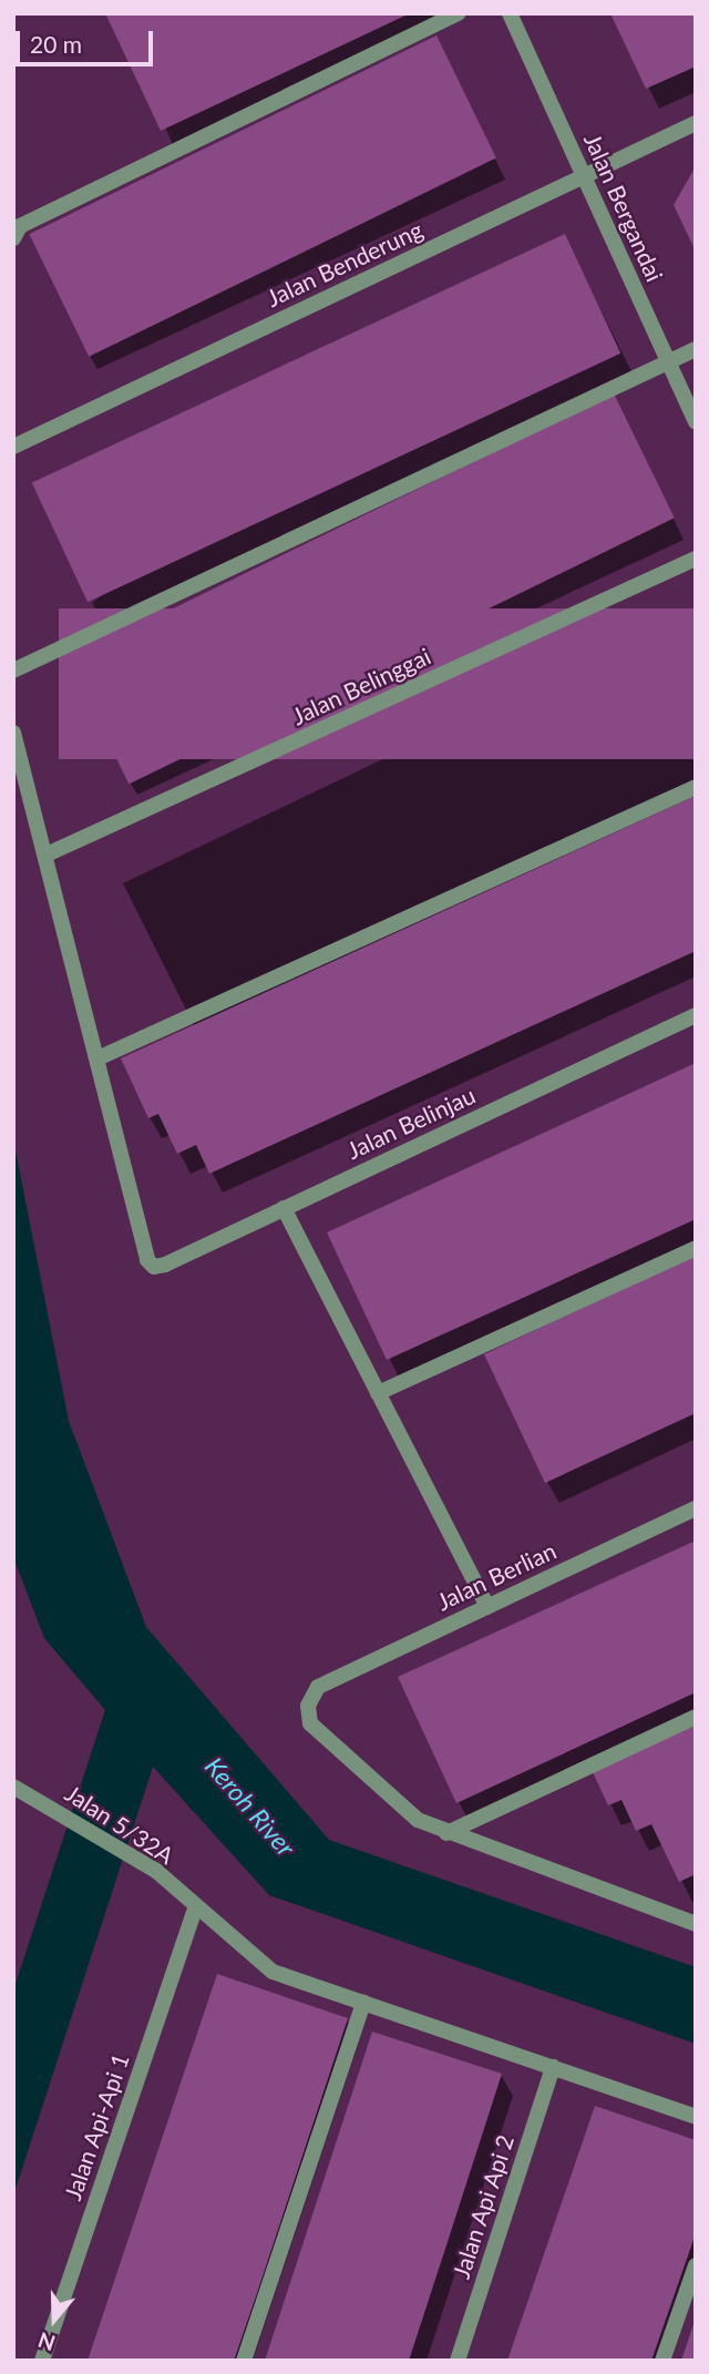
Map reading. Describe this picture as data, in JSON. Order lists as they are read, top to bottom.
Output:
{
  "streets": {
    "street": [
      "Jalan Bergandai",
      "Jalan Benderung",
      "Jalan Belinggai",
      "Jalan Belinjau",
      "Jalan Berlian",
      "Jalan 5/32A",
      "Jalan Api-Api 1",
      "Jalan Api Api 2"
    ]
  },
  "crossings": [
    ["Jalan Bergandai", "Jalan Benderung"],
    ["Jalan 5/32A", "Jalan Api-Api 1"],
    ["Jalan 5/32A", "Jalan Api Api 2"]
  ],
  "water": ["Keroh River"],
  "scale_bar": "20 m",
  "north": "bottom"
}
